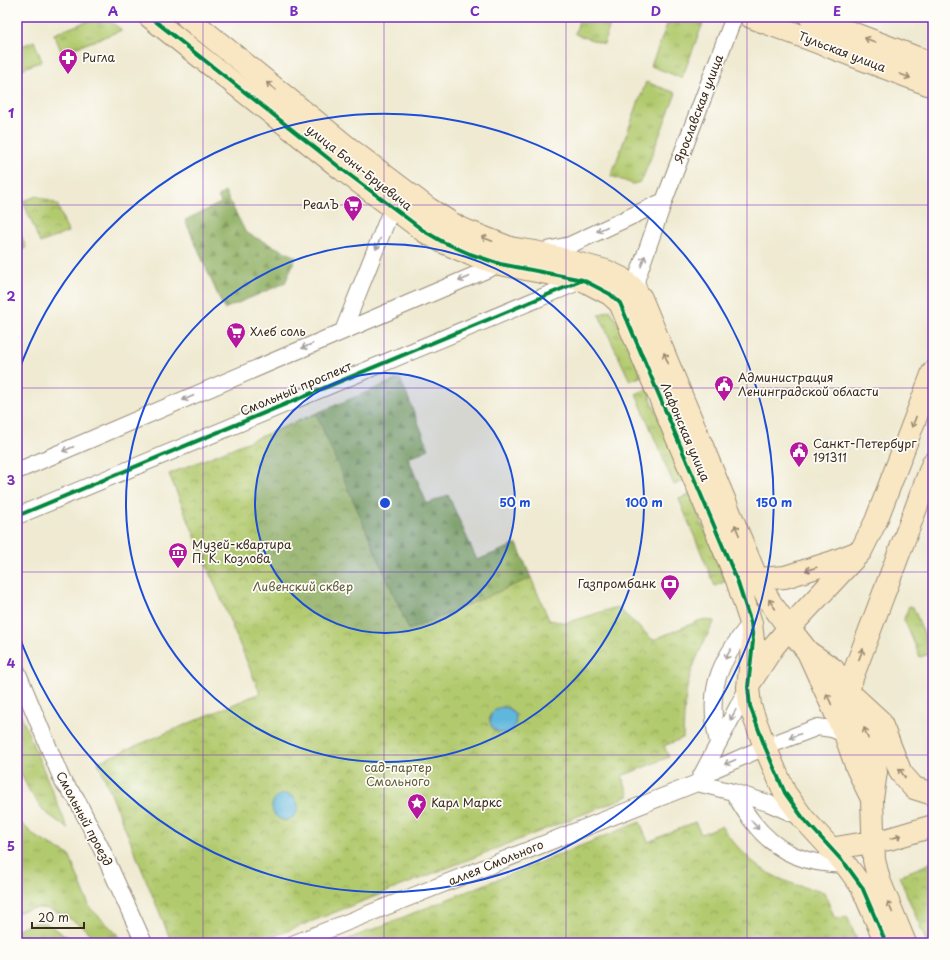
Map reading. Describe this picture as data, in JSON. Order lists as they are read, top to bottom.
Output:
{
  "streets": {
    "street": [
      "Тульская улица",
      "Ярославская улица",
      "улица Бонч-Бруевича",
      "Смольный проспект",
      "Лафонская улица",
      "Смольный проезд",
      "аллея Смольного"
    ]
  },
  "crossings": [
    ["Ярославская улица", "Лафонская улица"],
    ["улица Бонч-Бруевича", "Смольный проспект"],
    ["улица Бонч-Бруевича", "Лафонская улица"],
    ["Смольный проспект", "Лафонская улица"],
    ["Лафонская улица", "аллея Смольного"]
  ],
  "parks": ["Ливенский сквер", "сад-партер Смольного"],
  "places": {
    "pharmacy": ["Ригла"],
    "supermarket": ["РеалЪ", "Хлеб соль"],
    "public building": ["Администрация Ленинградской области", "Санкт-Петербург 191311"],
    "museum": ["Музей-квартира П. К. Козлова"],
    "bank": ["Газпромбанк"],
    "place": ["Карл Маркс"]
  },
  "scale_bar": "20 m",
  "grid": {
    "columns": [
      "A",
      "B",
      "C",
      "D",
      "E"
    ],
    "rows": [
      "1",
      "2",
      "3",
      "4",
      "5"
    ]
  },
  "rings": ["50 m", "100 m", "150 m"]
}
